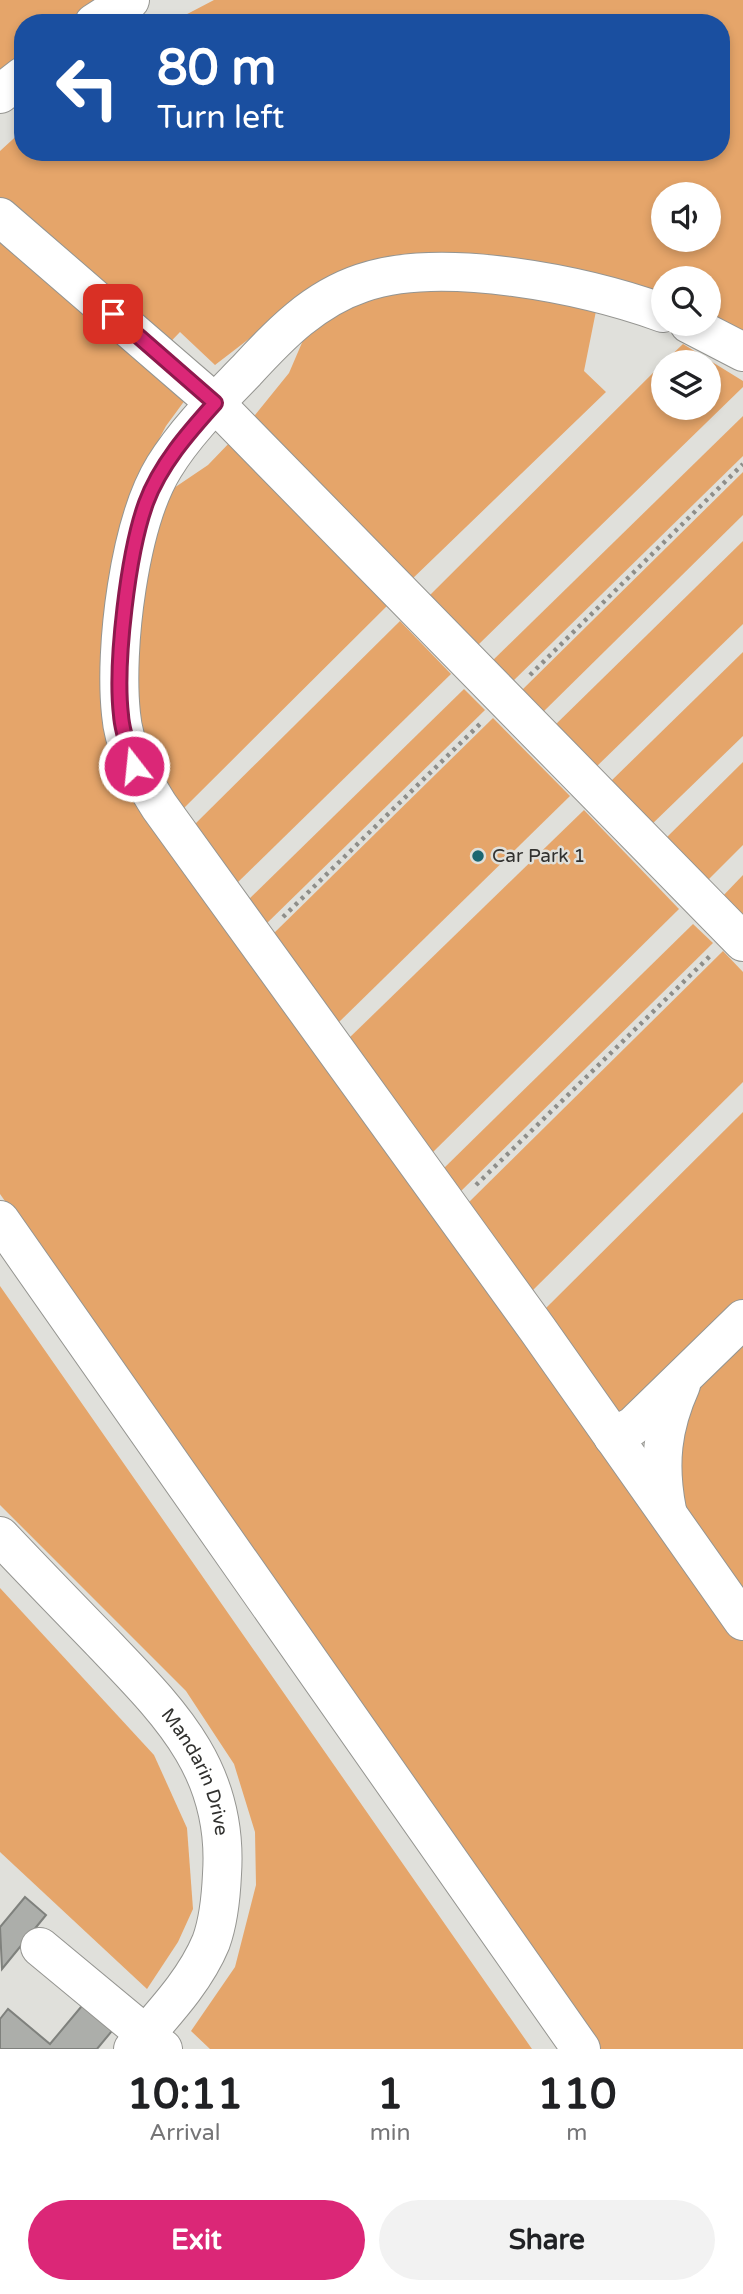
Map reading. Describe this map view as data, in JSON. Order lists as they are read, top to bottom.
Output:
{
  "streets": {
    "street": ["Mandarin Drive"]
  },
  "places": ["Car Park 1"],
  "page": {
    "turn": ["80 m", "Turn left"],
    "eta": [
      "10:11",
      "Arrival",
      "1",
      "min",
      "110",
      "m"
    ],
    "buttons": ["Exit", "Share"]
  }
}
